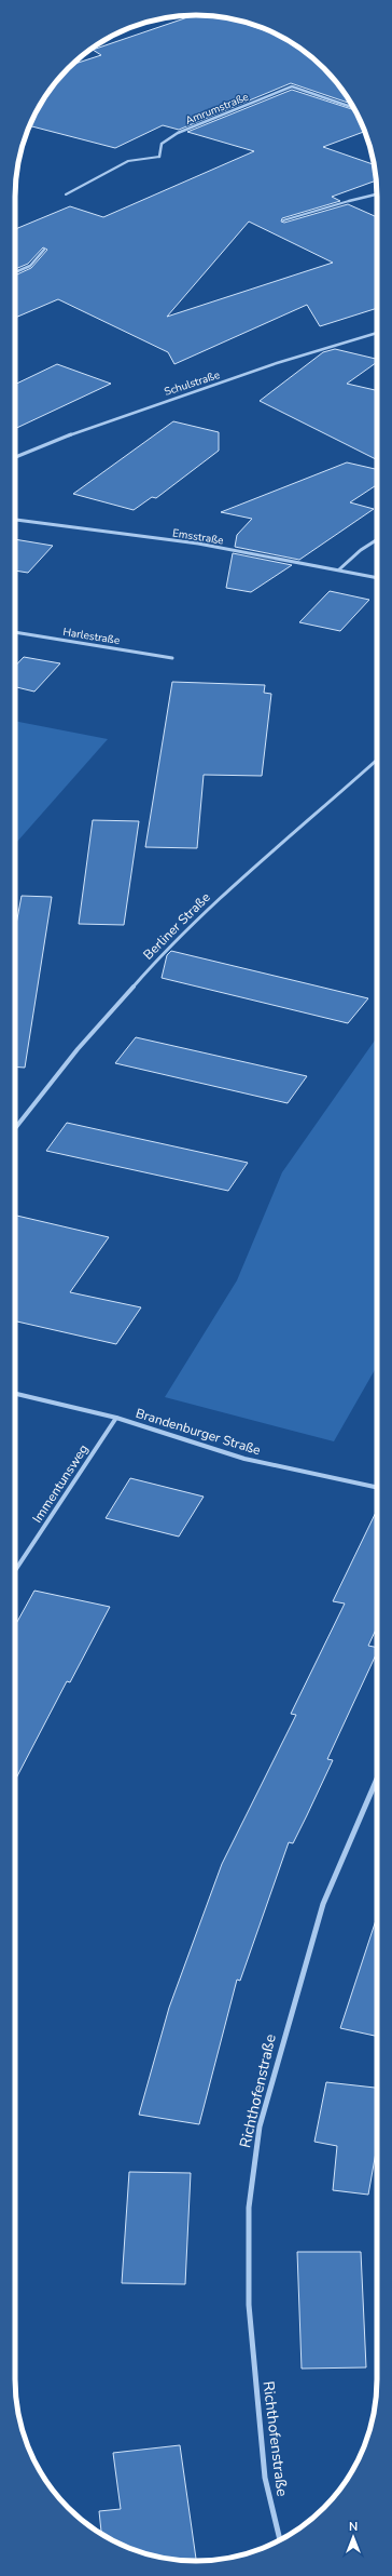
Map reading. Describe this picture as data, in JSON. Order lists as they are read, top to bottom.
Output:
{
  "streets": {
    "street": [
      "Amrumstraße",
      "Schulstraße",
      "Emsstraße",
      "Harlestraße",
      "Berliner Straße",
      "Brandenburger Straße",
      "Immentunsweg",
      "Richthofenstraße"
    ]
  },
  "crossings": [
    ["Brandenburger Straße", "Immentunsweg"]
  ],
  "north": "top"
}
